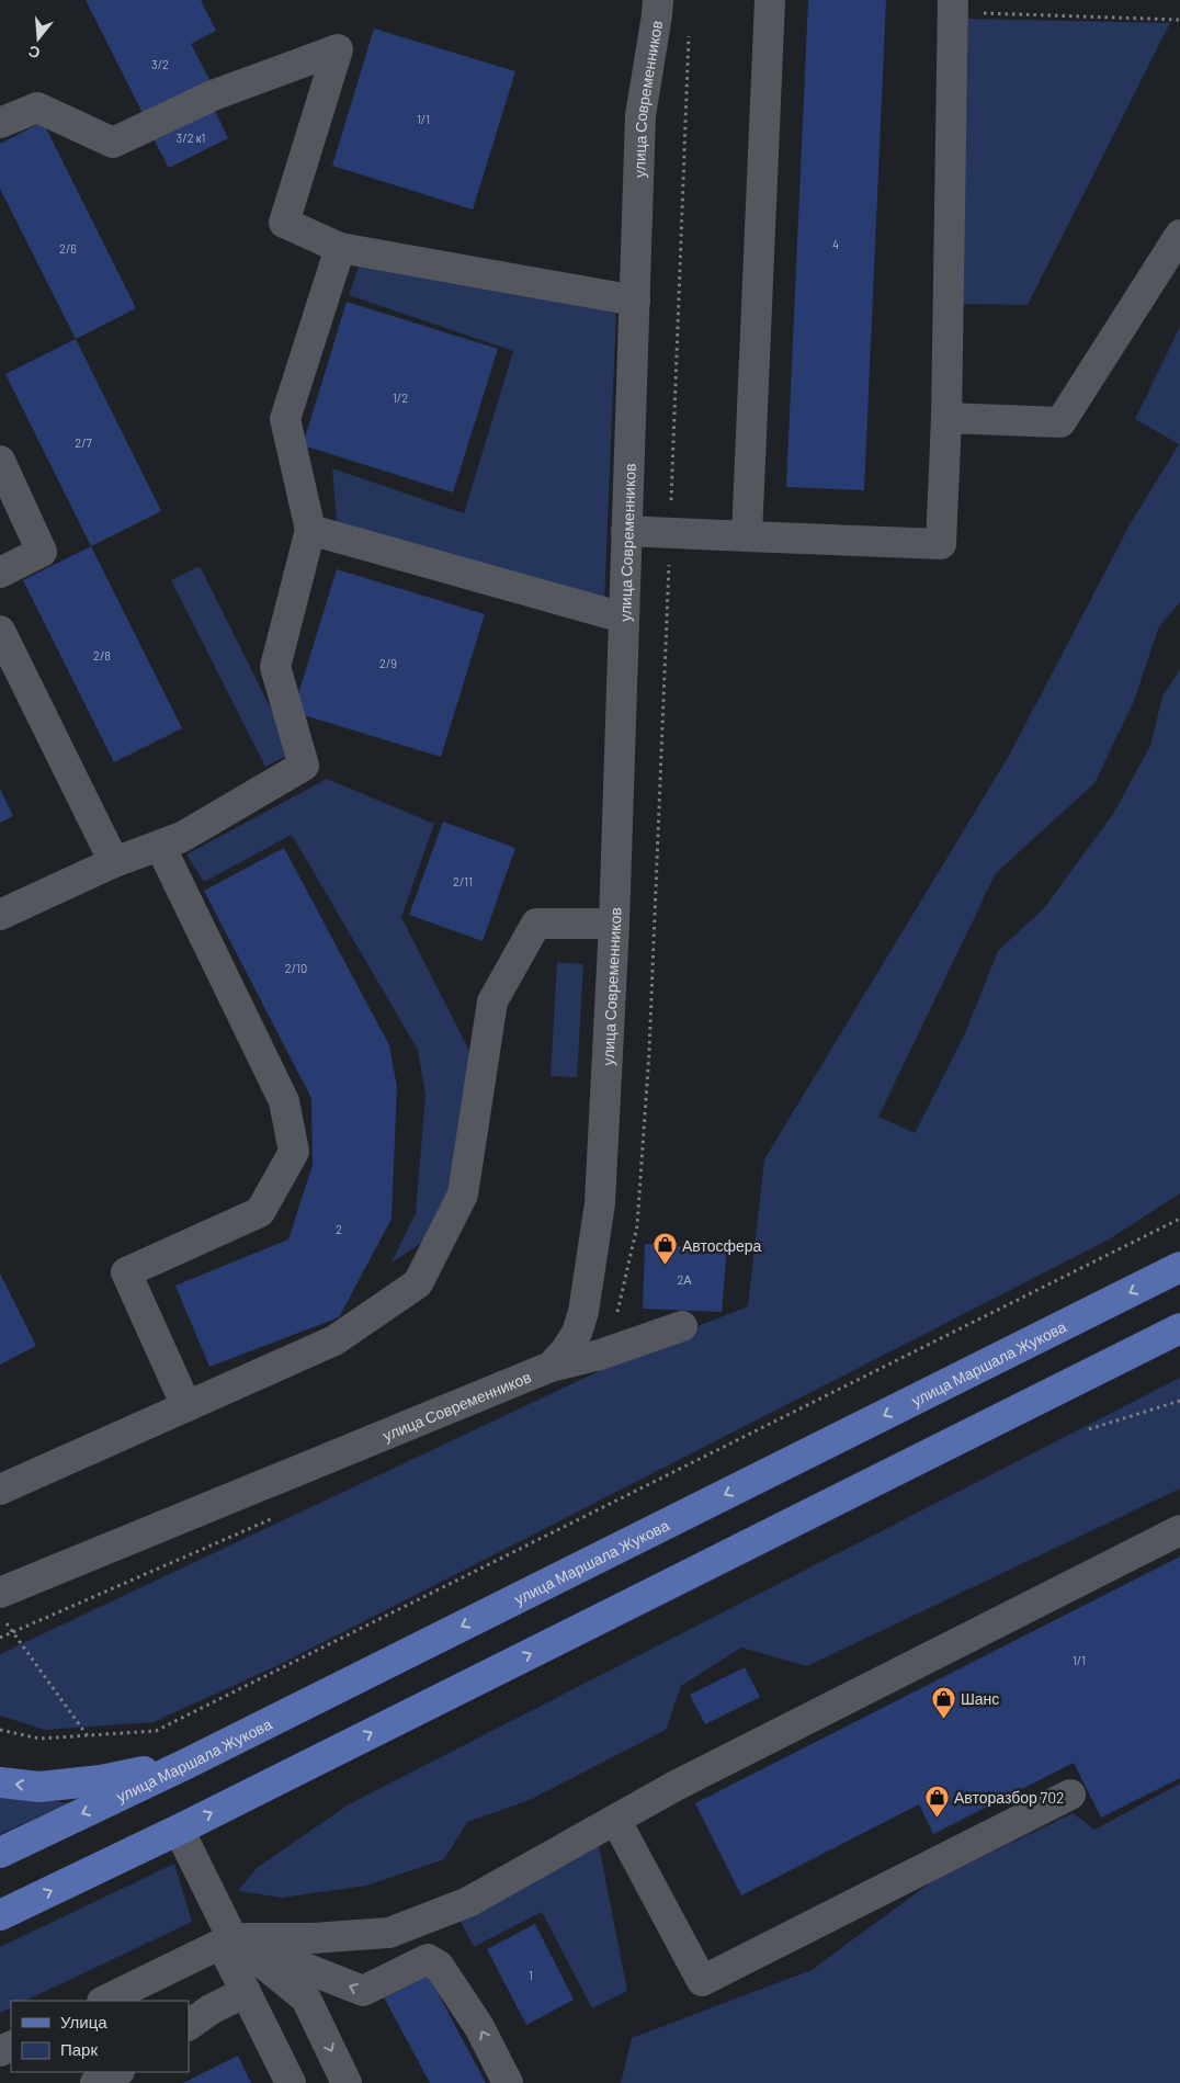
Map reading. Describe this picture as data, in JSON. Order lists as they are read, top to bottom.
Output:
{
  "streets": {
    "main road": ["улица Маршала Жукова"],
    "street": ["улица Современников"]
  },
  "places": {
    "shop": ["Автосфера", "Шанс", "Авторазбор 702"]
  },
  "house_numbers": [
    "3/2",
    "1/1",
    "3/2 к1",
    "4",
    "2/6",
    "1/2",
    "2/7",
    "2/8",
    "2/9",
    "2/11",
    "2/10",
    "2",
    "2А",
    "1/1",
    "1"
  ],
  "legend": ["Улица", "Парк"],
  "north": "bottom"
}
